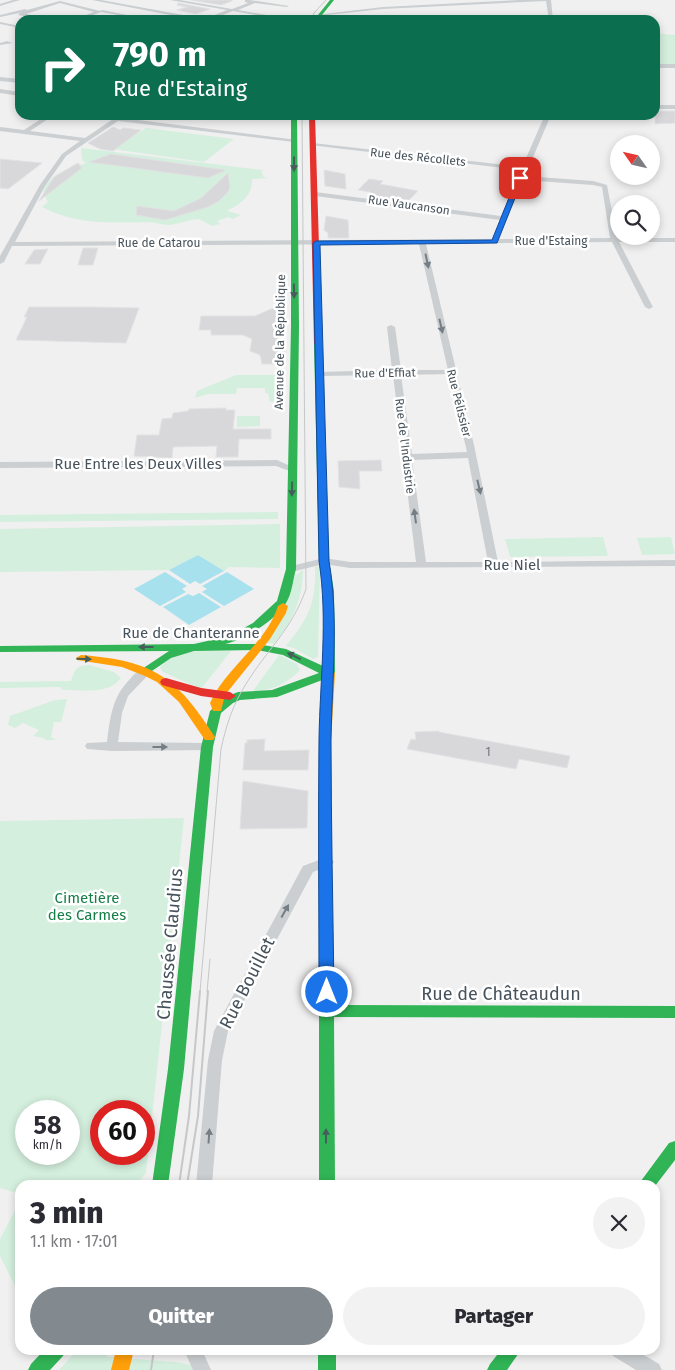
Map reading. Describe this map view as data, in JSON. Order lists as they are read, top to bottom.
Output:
{
  "streets": {
    "main road": [
      "Avenue de la République",
      "Rue de Chanteranne",
      "Chaussée Claudius",
      "Rue de Châteaudun"
    ],
    "street": [
      "Rue des Récollets",
      "Rue Vaucanson",
      "Rue d'Estaing",
      "Rue de Catarou",
      "Rue d'Effiat",
      "Rue Pélissier",
      "Rue de l'Industrie",
      "Rue Entre les Deux Villes",
      "Rue Niel",
      "Rue Bouillet"
    ]
  },
  "crossings": [
    ["Rue d'Estaing", "Rue de Catarou"],
    ["Rue d'Estaing", "Rue Pélissier"],
    ["Rue de Catarou", "Avenue de la République"],
    ["Avenue de la République", "Rue Entre les Deux Villes"],
    ["Avenue de la République", "Rue de Chanteranne"],
    ["Avenue de la République", "Chaussée Claudius"],
    ["Rue d'Effiat", "Rue Pélissier"],
    ["Rue d'Effiat", "Rue de l'Industrie"],
    ["Rue Pélissier", "Rue Niel"],
    ["Rue de l'Industrie", "Rue Niel"],
    ["Rue de Chanteranne", "Chaussée Claudius"]
  ],
  "one_way": ["Rue Pélissier", "Rue de l'Industrie", "Rue Bouillet"],
  "parks": ["Cimetière des Carmes"],
  "house_numbers": ["1"],
  "north": "top left",
  "page": {
    "turn": ["790 m", "Rue d'Estaing"],
    "speed": "58 km/h",
    "limit": "60",
    "heading": ["3 min", "1.1 km · 17:01"],
    "buttons": ["Quitter", "Partager"]
  }
}
